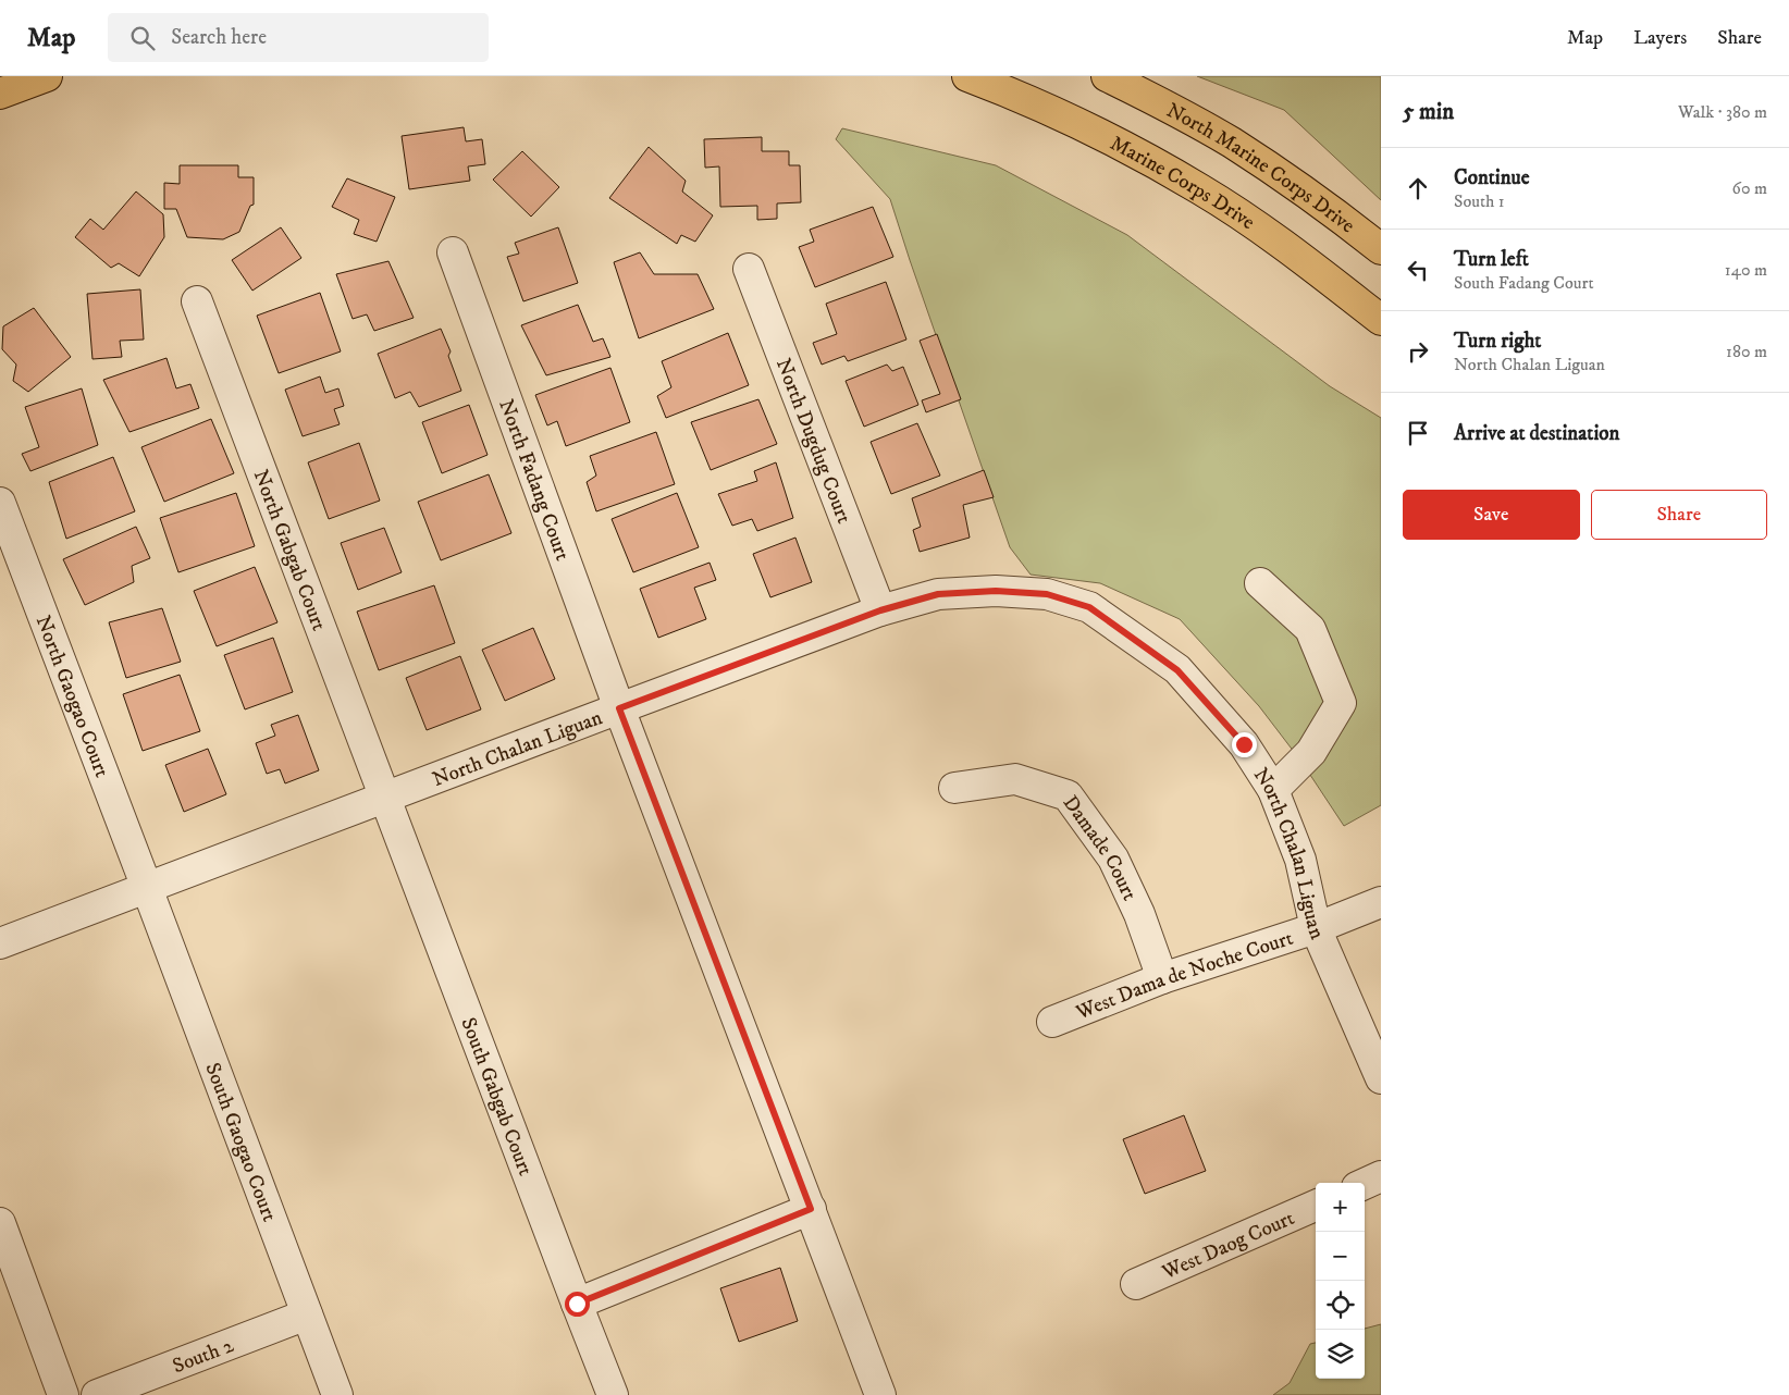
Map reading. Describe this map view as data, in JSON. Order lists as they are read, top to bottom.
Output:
{
  "streets": {
    "main road": ["North Marine Corps Drive", "Marine Corps Drive"],
    "street": [
      "North Dugdug Court",
      "North Fadang Court",
      "North Gabgab Court",
      "North Gaogao Court",
      "North Chalan Liguan",
      "Damade Court",
      "West Dama de Noche Court",
      "South Gabgab Court",
      "South Gaogao Court",
      "West Daog Court",
      "South 2"
    ]
  },
  "crossings": [
    ["North Dugdug Court", "North Chalan Liguan"],
    ["North Fadang Court", "North Chalan Liguan"],
    ["North Gabgab Court", "North Chalan Liguan"],
    ["North Gabgab Court", "South Gabgab Court"],
    ["North Gaogao Court", "North Chalan Liguan"],
    ["North Gaogao Court", "South Gaogao Court"],
    ["North Chalan Liguan", "West Dama de Noche Court"],
    ["North Chalan Liguan", "South Gabgab Court"],
    ["North Chalan Liguan", "South Gaogao Court"],
    ["Damade Court", "West Dama de Noche Court"],
    ["South Gaogao Court", "South 2"]
  ],
  "page": {
    "header": "Map",
    "search": "Search here",
    "nav": ["Map", "Layers", "Share"],
    "heading": ["5 min", "Walk · 380 m"],
    "list": [
      ["Continue", "South 1", "60 m"],
      ["Turn left", "South Fadang Court", "140 m"],
      ["Turn right", "North Chalan Liguan", "180 m"],
      "Arrive at destination"
    ],
    "buttons": ["Save", "Share"],
    "map_buttons": ["+", "−"]
  }
}
